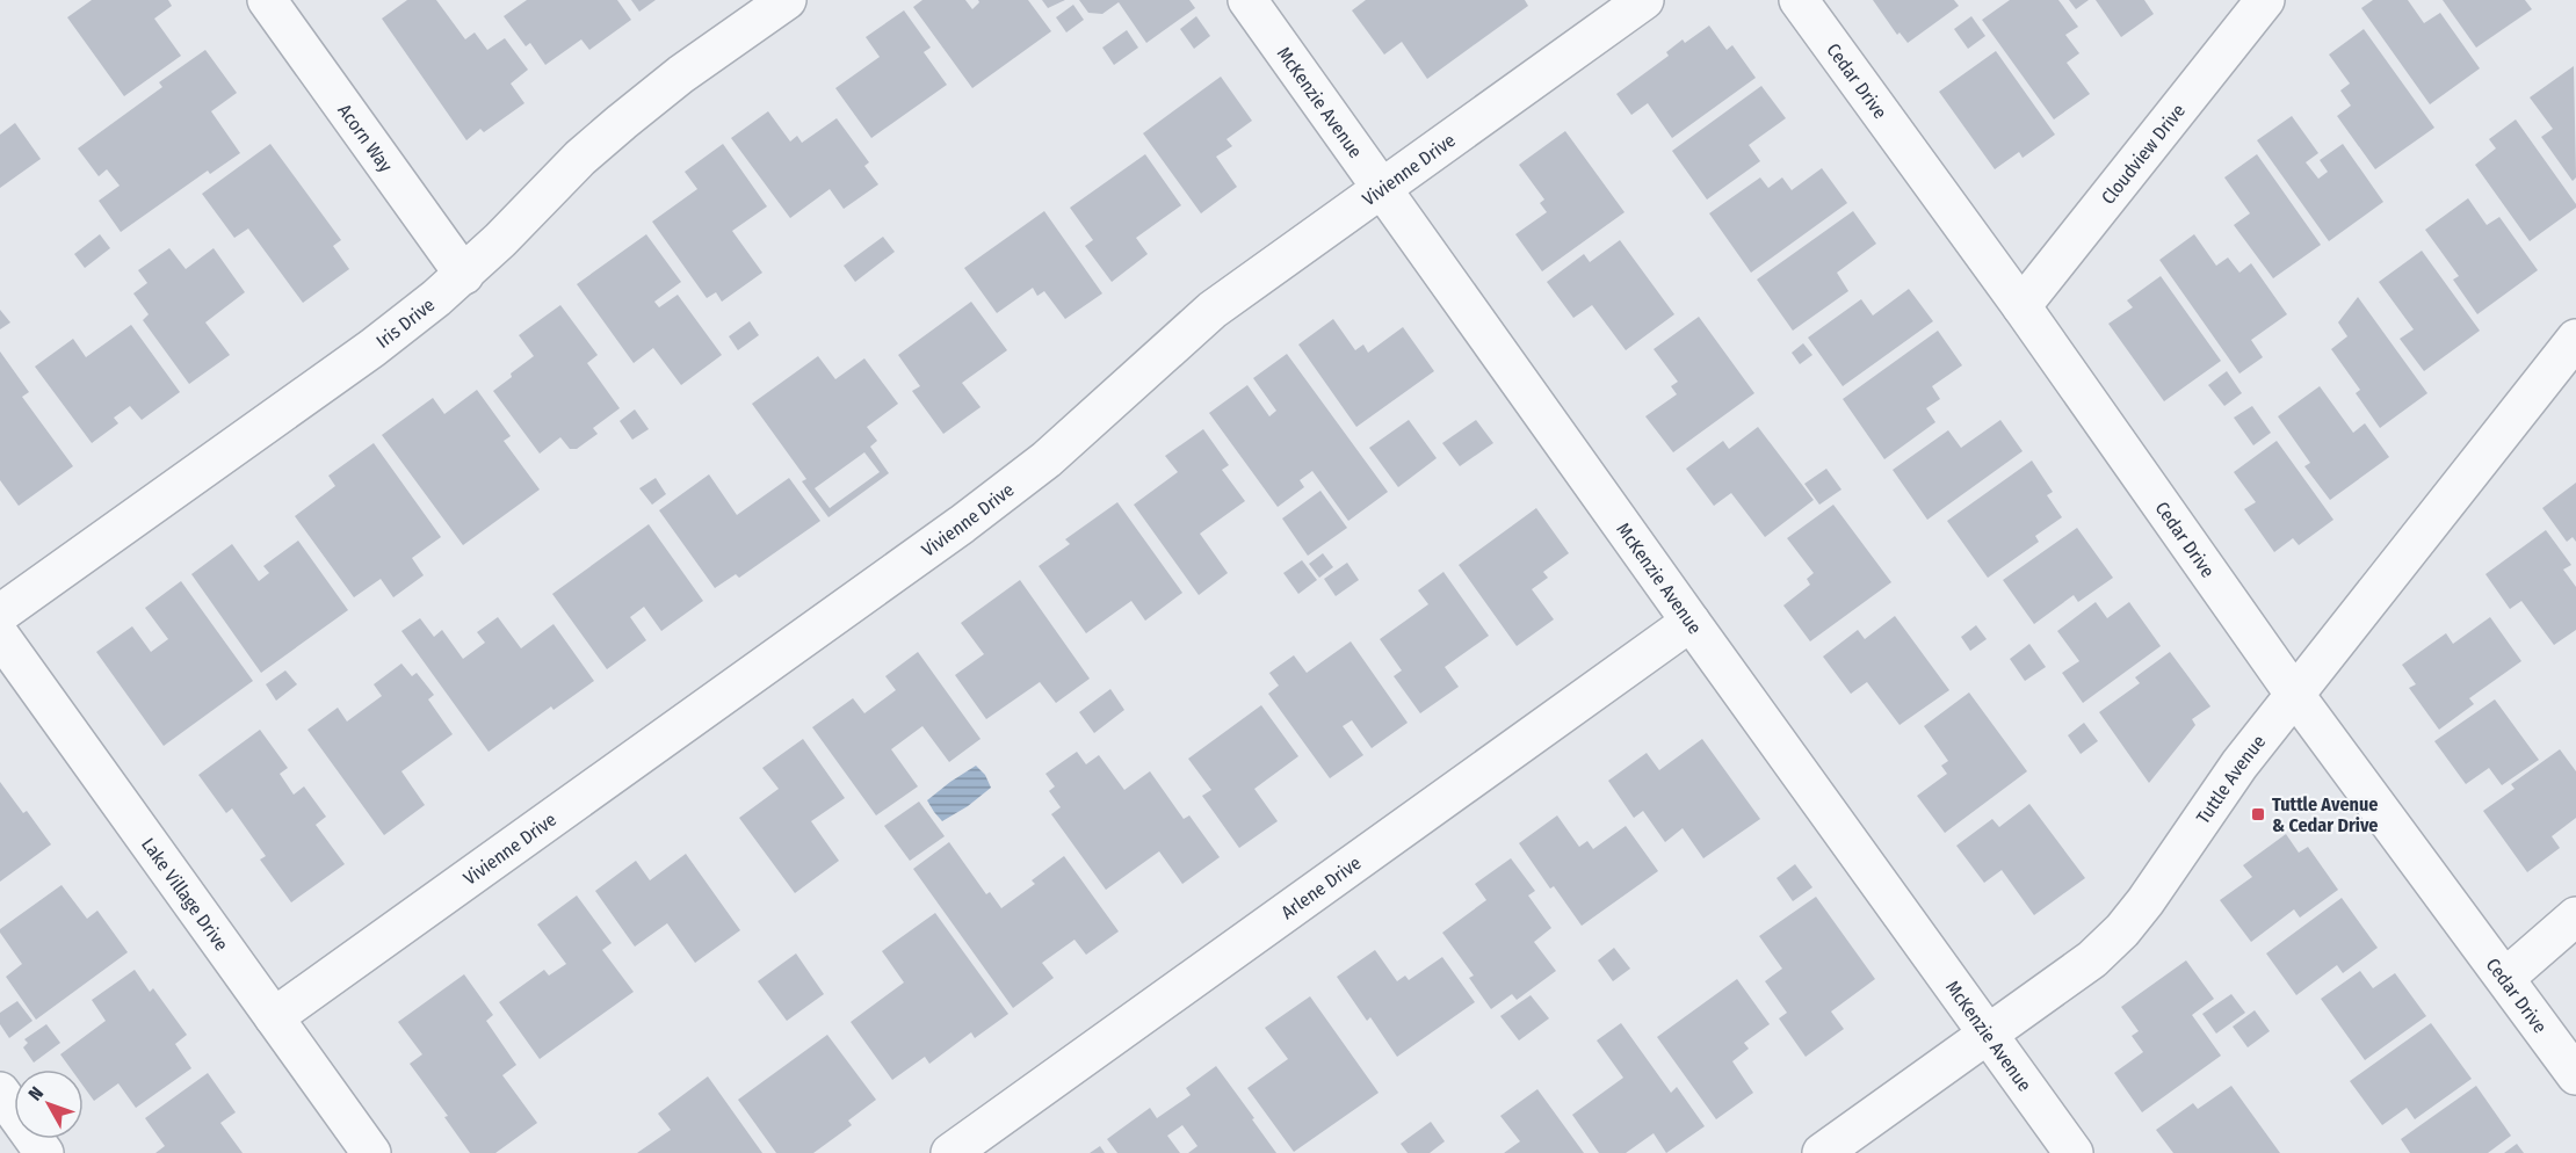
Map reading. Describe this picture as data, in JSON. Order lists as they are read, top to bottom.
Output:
{
  "streets": {
    "street": [
      "Cedar Drive",
      "McKenzie Avenue",
      "Acorn Way",
      "Cloudview Drive",
      "Vivienne Drive",
      "Iris Drive",
      "Tuttle Avenue",
      "Arlene Drive",
      "Lake Village Drive"
    ]
  },
  "crossings": [
    ["Cedar Drive", "Cloudview Drive"],
    ["Cedar Drive", "Tuttle Avenue"],
    ["McKenzie Avenue", "Vivienne Drive"],
    ["McKenzie Avenue", "Tuttle Avenue"],
    ["McKenzie Avenue", "Arlene Drive"],
    ["Acorn Way", "Iris Drive"],
    ["Vivienne Drive", "Lake Village Drive"]
  ],
  "places": {
    "transit": ["Tuttle Avenue & Cedar Drive"]
  },
  "north": "top left"
}
